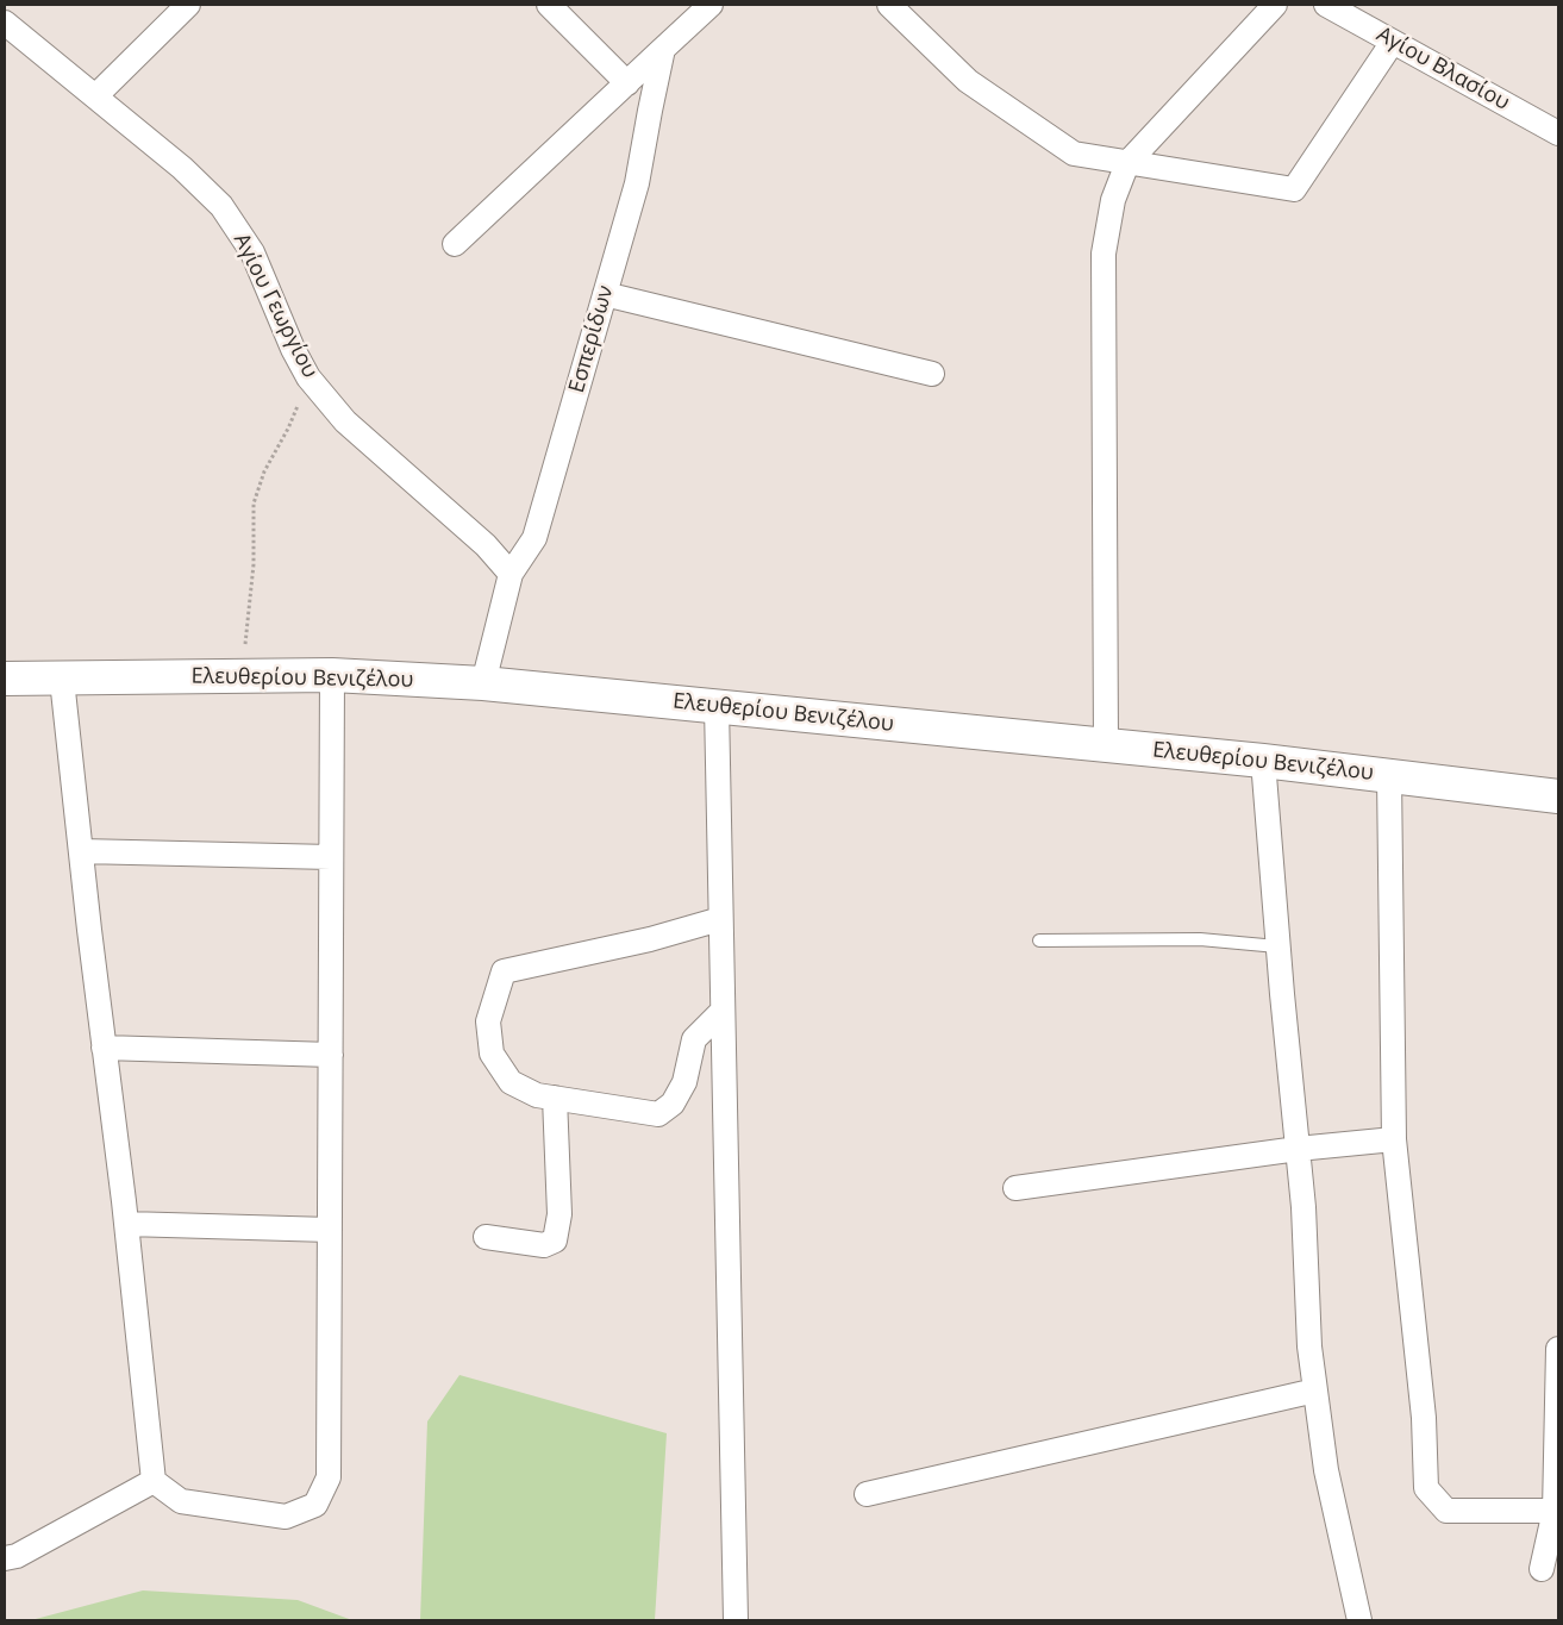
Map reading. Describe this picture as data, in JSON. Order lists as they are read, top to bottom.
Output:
{
  "streets": {
    "street": [
      "Αγίου Βλασίου",
      "Αγίου Γεωργίου",
      "Εσπερίδων",
      "Ελευθερίου Βενιζέλου"
    ]
  },
  "crossings": [
    ["Αγίου Γεωργίου", "Εσπερίδων"],
    ["Εσπερίδων", "Ελευθερίου Βενιζέλου"]
  ]
}
